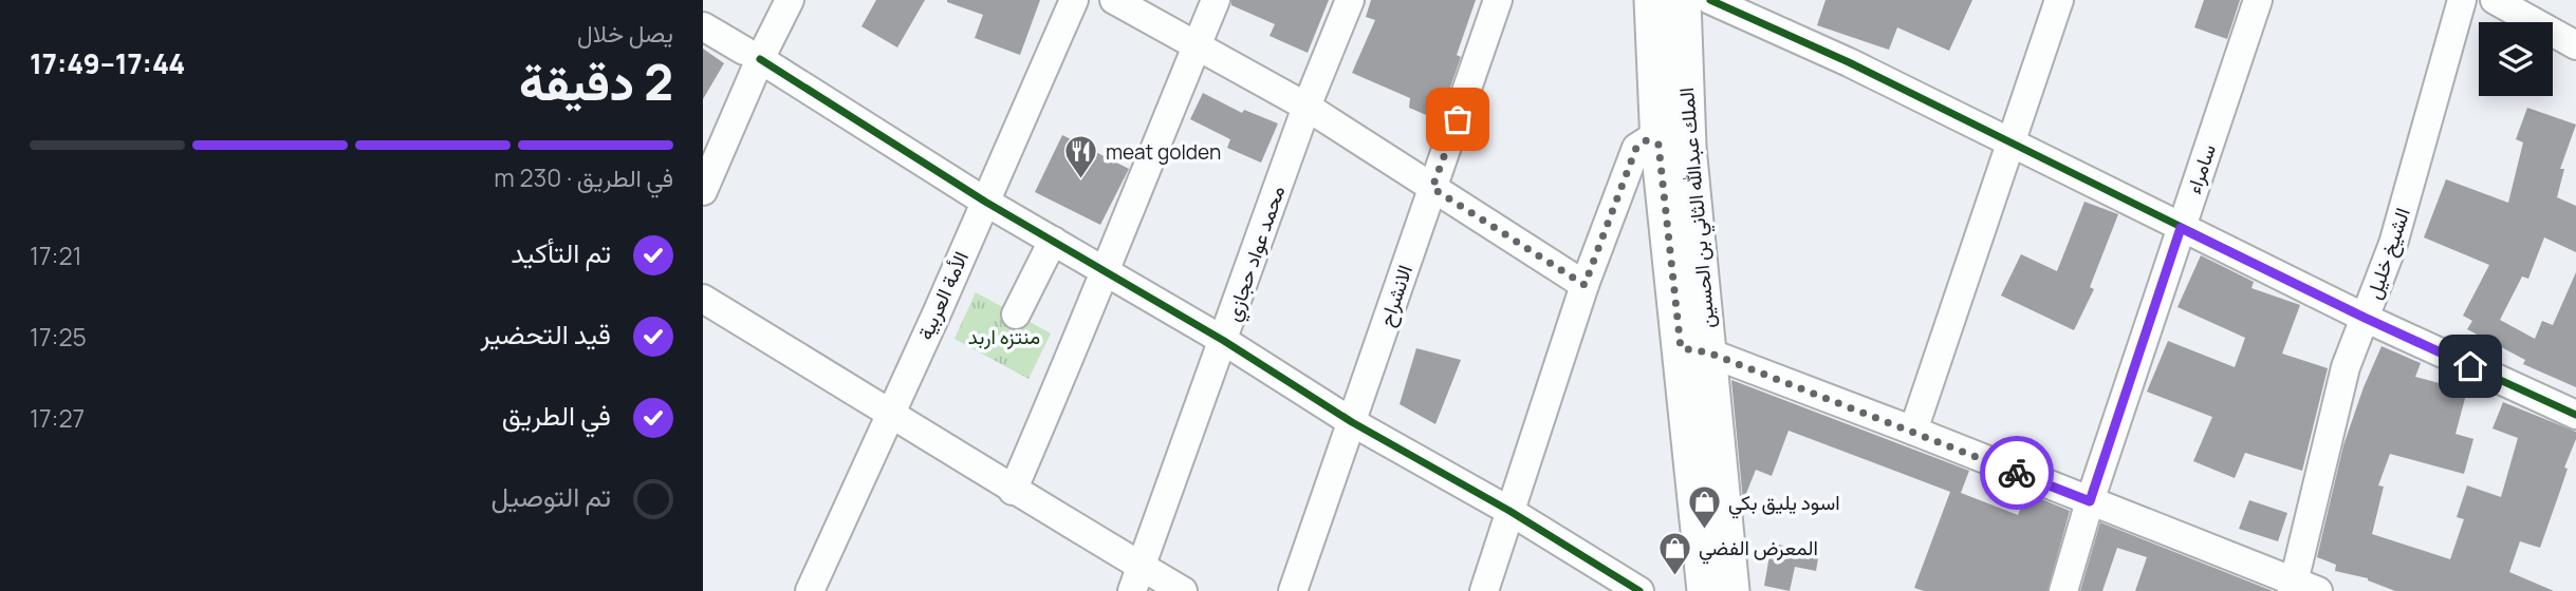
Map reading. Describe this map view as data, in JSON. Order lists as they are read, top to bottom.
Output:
{
  "streets": {
    "main road": ["الملك عبدالله الثاني بن الحسين"],
    "street": [
      "سامراء",
      "محمد عواد حجازي",
      "الشيخ خليل",
      "الأمة العربية",
      "الانشراح"
    ]
  },
  "parks": ["منتزه اربد"],
  "places": {
    "restaurant": ["meat golden"],
    "shop": ["اسود يليق بكي", "المعرض الفضي"]
  },
  "page": {
    "heading": ["2 دقيقة", "يصل خلال", "17:44–17:49"],
    "bar": "في الطريق · 230 m",
    "list": [
      ["تم التأكيد", "17:21"],
      ["قيد التحضير", "17:25"],
      ["في الطريق", "17:27"],
      "تم التوصيل"
    ]
  }
}
